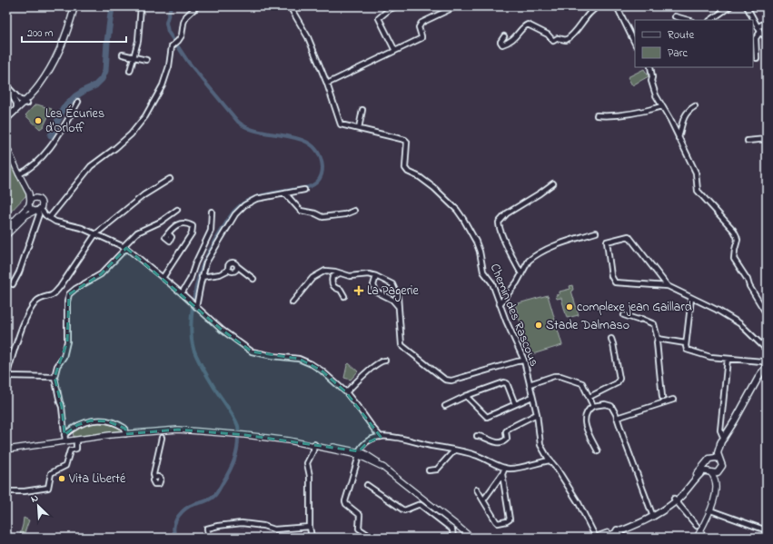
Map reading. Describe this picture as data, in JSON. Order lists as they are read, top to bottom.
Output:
{
  "streets": {
    "street": ["Chemin des Rascous"]
  },
  "places": {
    "other": [
      "Les Écuries d'Orloff",
      "complexe jean Gaillard",
      "Stade Dalmaso",
      "Vita Liberté"
    ],
    "health": ["La Pagerie"]
  },
  "legend": ["Route", "Parc"],
  "scale_bar": "200 m",
  "north": "top left"
}
